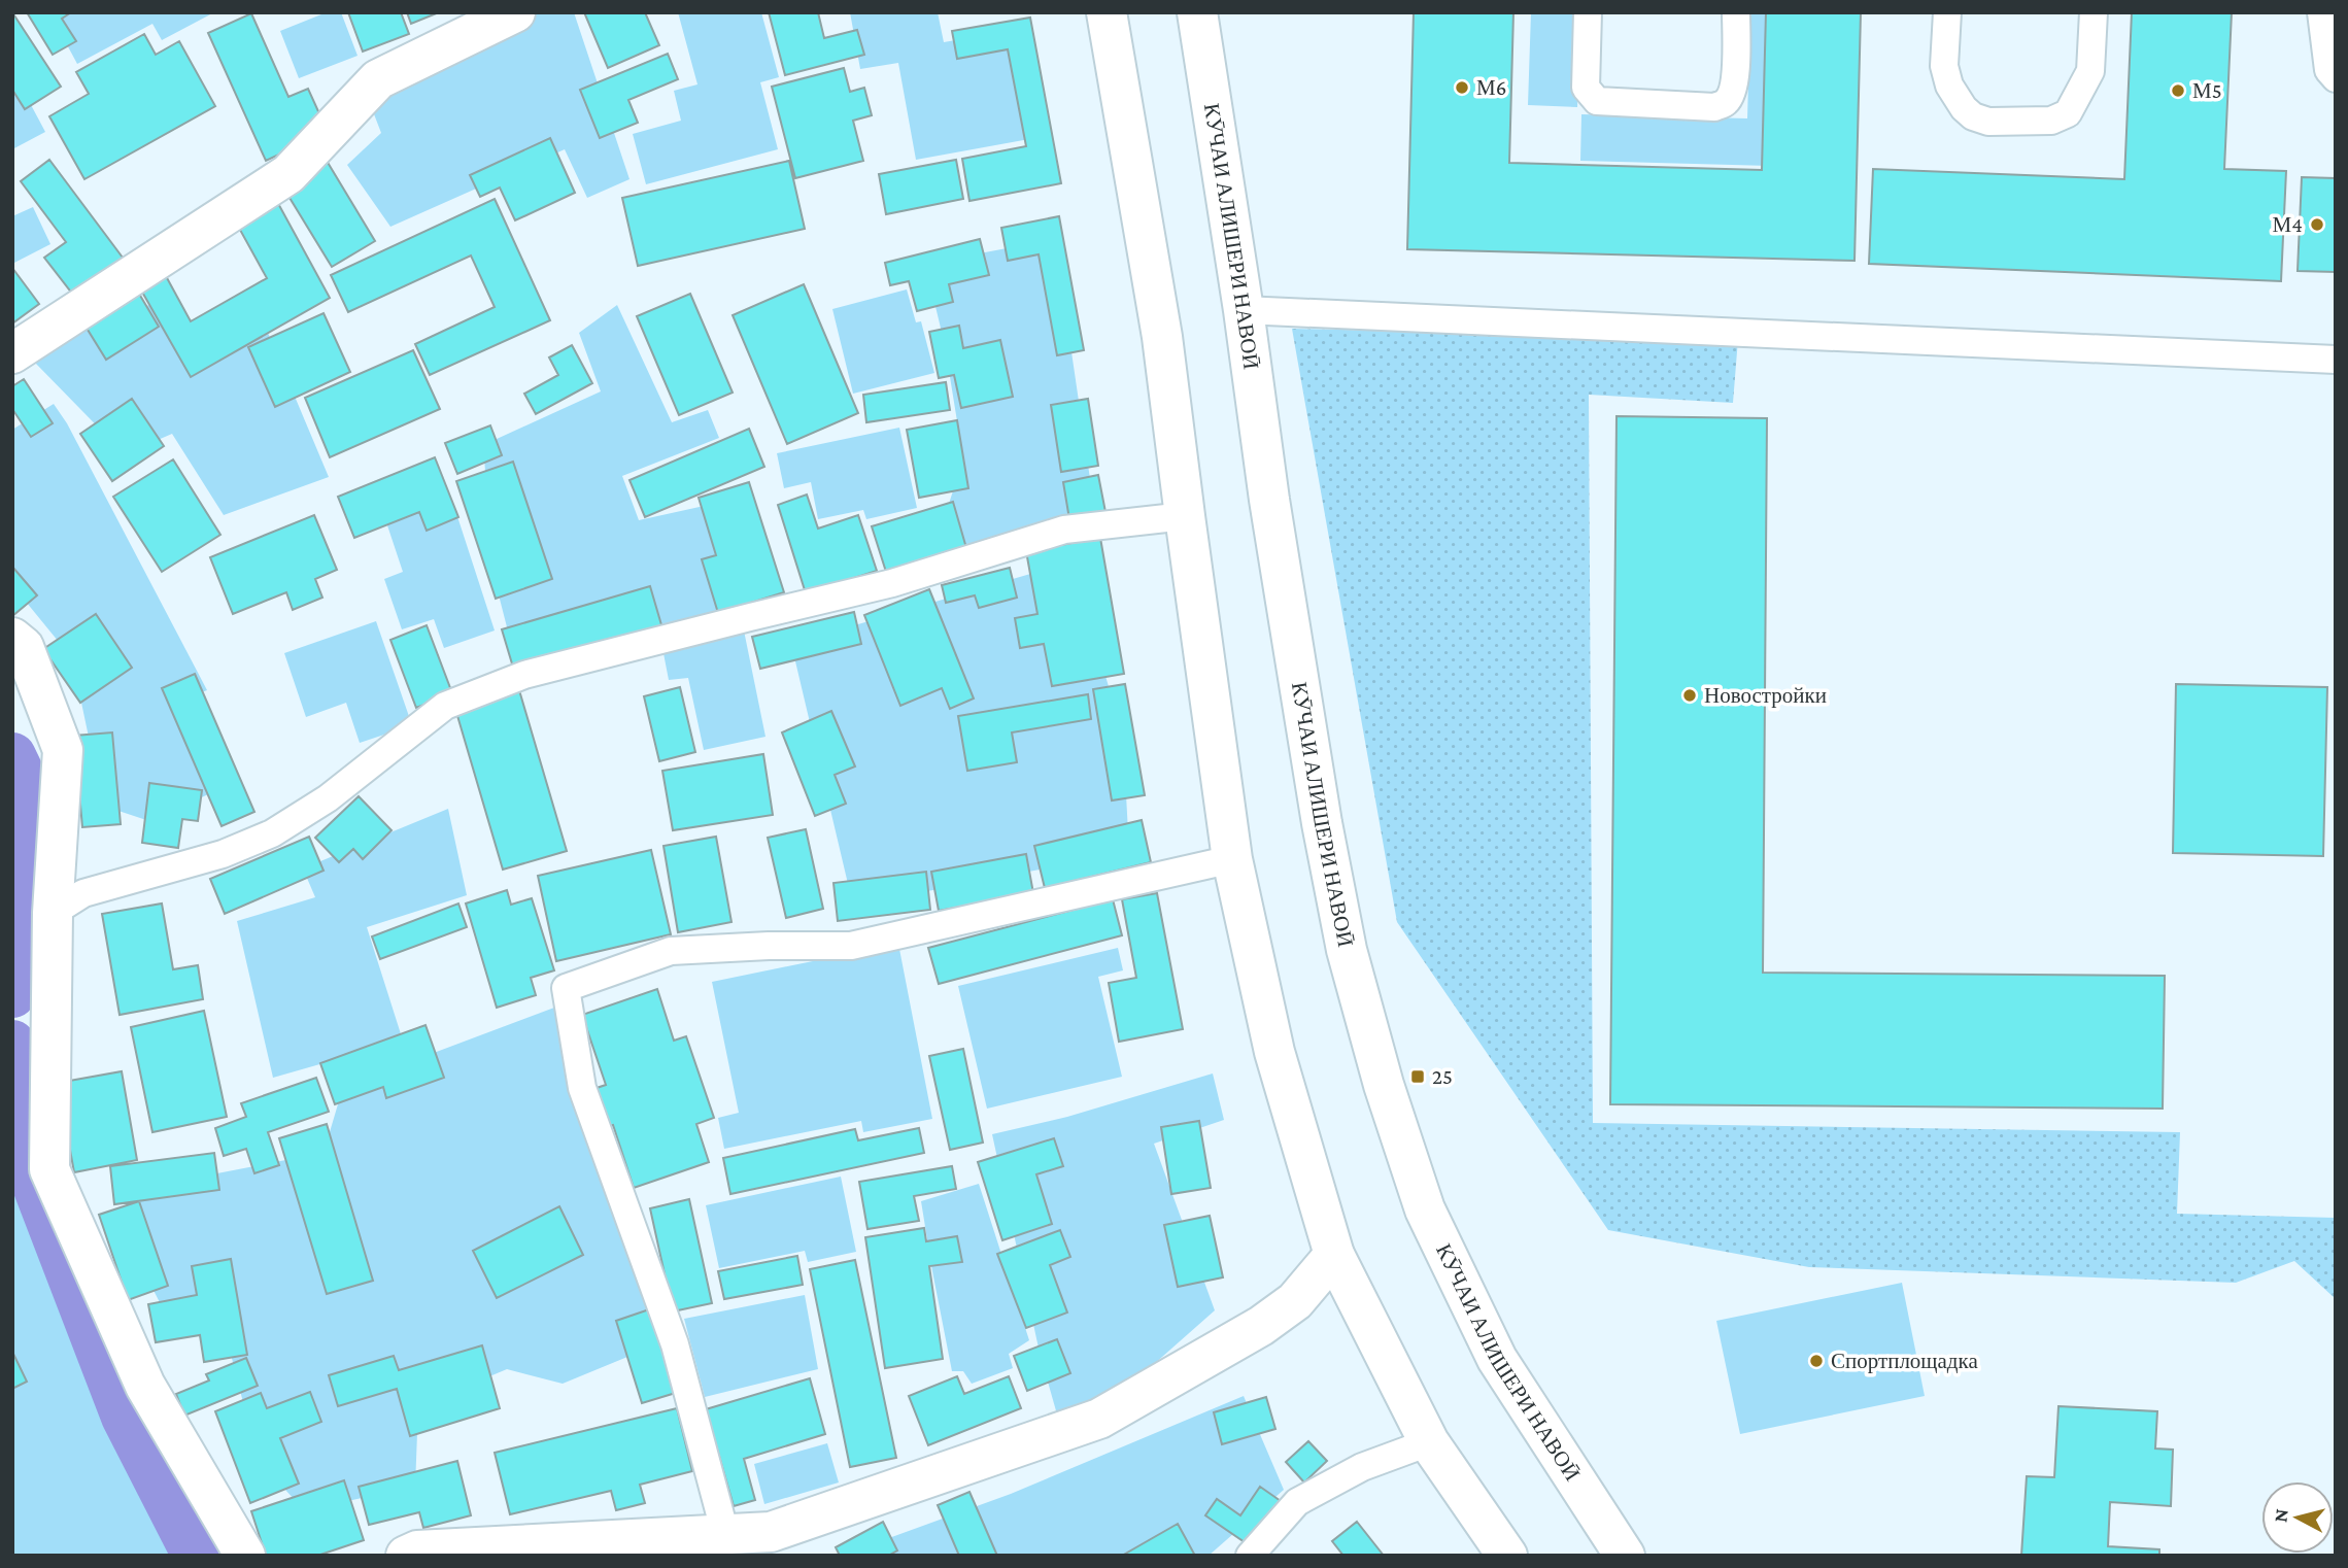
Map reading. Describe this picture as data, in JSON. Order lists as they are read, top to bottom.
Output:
{
  "streets": {
    "street": ["КӮЧАИ АЛИШЕРИ НАВОӢ"]
  },
  "places": {
    "other": [
      "М6",
      "М5",
      "М4",
      "Новостройки",
      "Спортплощадка"
    ],
    "transit": ["25"]
  },
  "north": "left"
}
